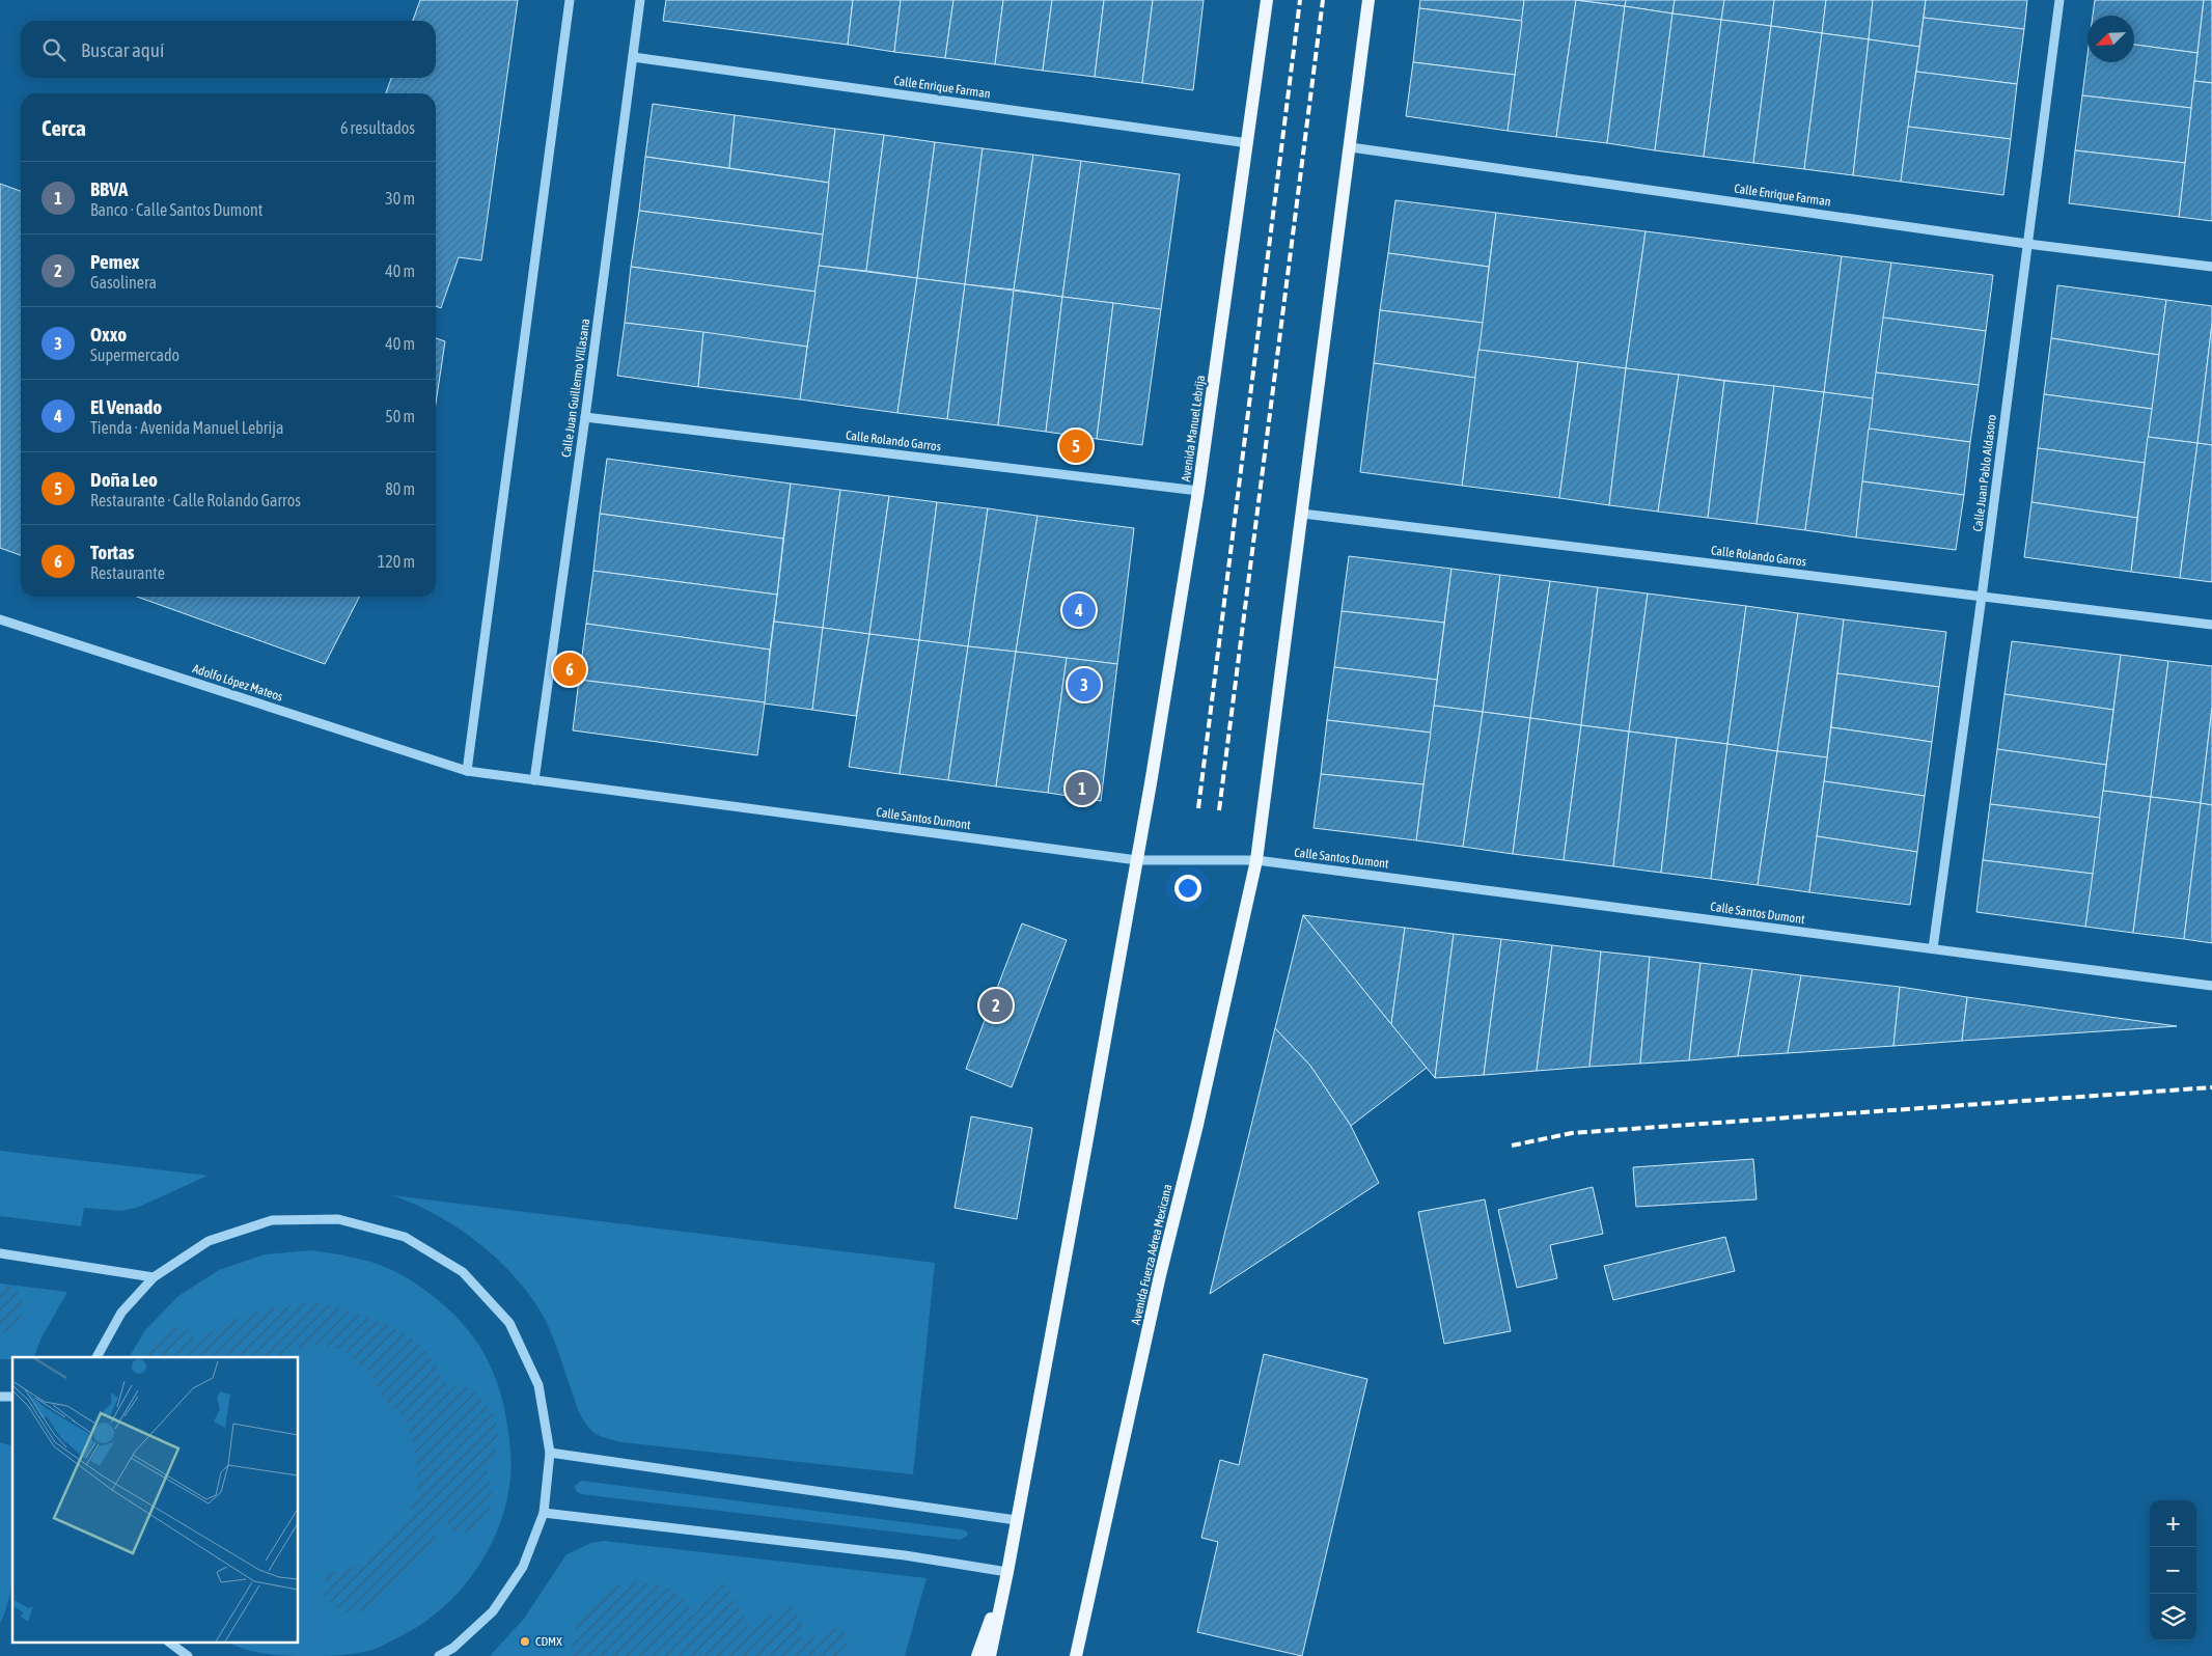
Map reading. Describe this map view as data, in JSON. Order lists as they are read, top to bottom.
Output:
{
  "streets": {
    "main road": ["Avenida Manuel Lebrija", "Avenida Fuerza Aérea Mexicana"],
    "street": [
      "Calle Enrique Farman",
      "Calle Juan Guillermo Villasana",
      "Calle Rolando Garros",
      "Calle Juan Pablo Aldasoro",
      "Adolfo López Mateos",
      "Calle Santos Dumont"
    ]
  },
  "crossings": [
    ["Calle Enrique Farman", "Calle Juan Guillermo Villasana"],
    ["Calle Enrique Farman", "Avenida Manuel Lebrija"],
    ["Calle Enrique Farman", "Calle Juan Pablo Aldasoro"],
    ["Calle Juan Guillermo Villasana", "Calle Rolando Garros"],
    ["Calle Juan Guillermo Villasana", "Calle Santos Dumont"],
    ["Avenida Manuel Lebrija", "Calle Rolando Garros"],
    ["Avenida Manuel Lebrija", "Calle Santos Dumont"],
    ["Calle Rolando Garros", "Calle Juan Pablo Aldasoro"],
    ["Calle Juan Pablo Aldasoro", "Calle Santos Dumont"],
    ["Adolfo López Mateos", "Calle Santos Dumont"],
    ["Calle Santos Dumont", "Avenida Fuerza Aérea Mexicana"]
  ],
  "places": ["CDMX"],
  "north": "bottom left",
  "page": {
    "search": "Buscar aquí",
    "heading": ["Cerca", "6 resultados"],
    "list": [
      {
        "mark": "1",
        "name": "BBVA",
        "note": "Banco · Calle Santos Dumont",
        "value": "30 m"
      },
      {
        "mark": "2",
        "name": "Pemex",
        "note": "Gasolinera",
        "value": "40 m"
      },
      {
        "mark": "3",
        "name": "Oxxo",
        "note": "Supermercado",
        "value": "40 m"
      },
      {
        "mark": "4",
        "name": "El Venado",
        "note": "Tienda · Avenida Manuel Lebrija",
        "value": "50 m"
      },
      {
        "mark": "5",
        "name": "Doña Leo",
        "note": "Restaurante · Calle Rolando Garros",
        "value": "80 m"
      },
      {
        "mark": "6",
        "name": "Tortas",
        "note": "Restaurante",
        "value": "120 m"
      }
    ],
    "pins": [
      "5",
      "4",
      "6",
      "3",
      "1",
      "2"
    ],
    "map_buttons": ["+", "−"]
  }
}
